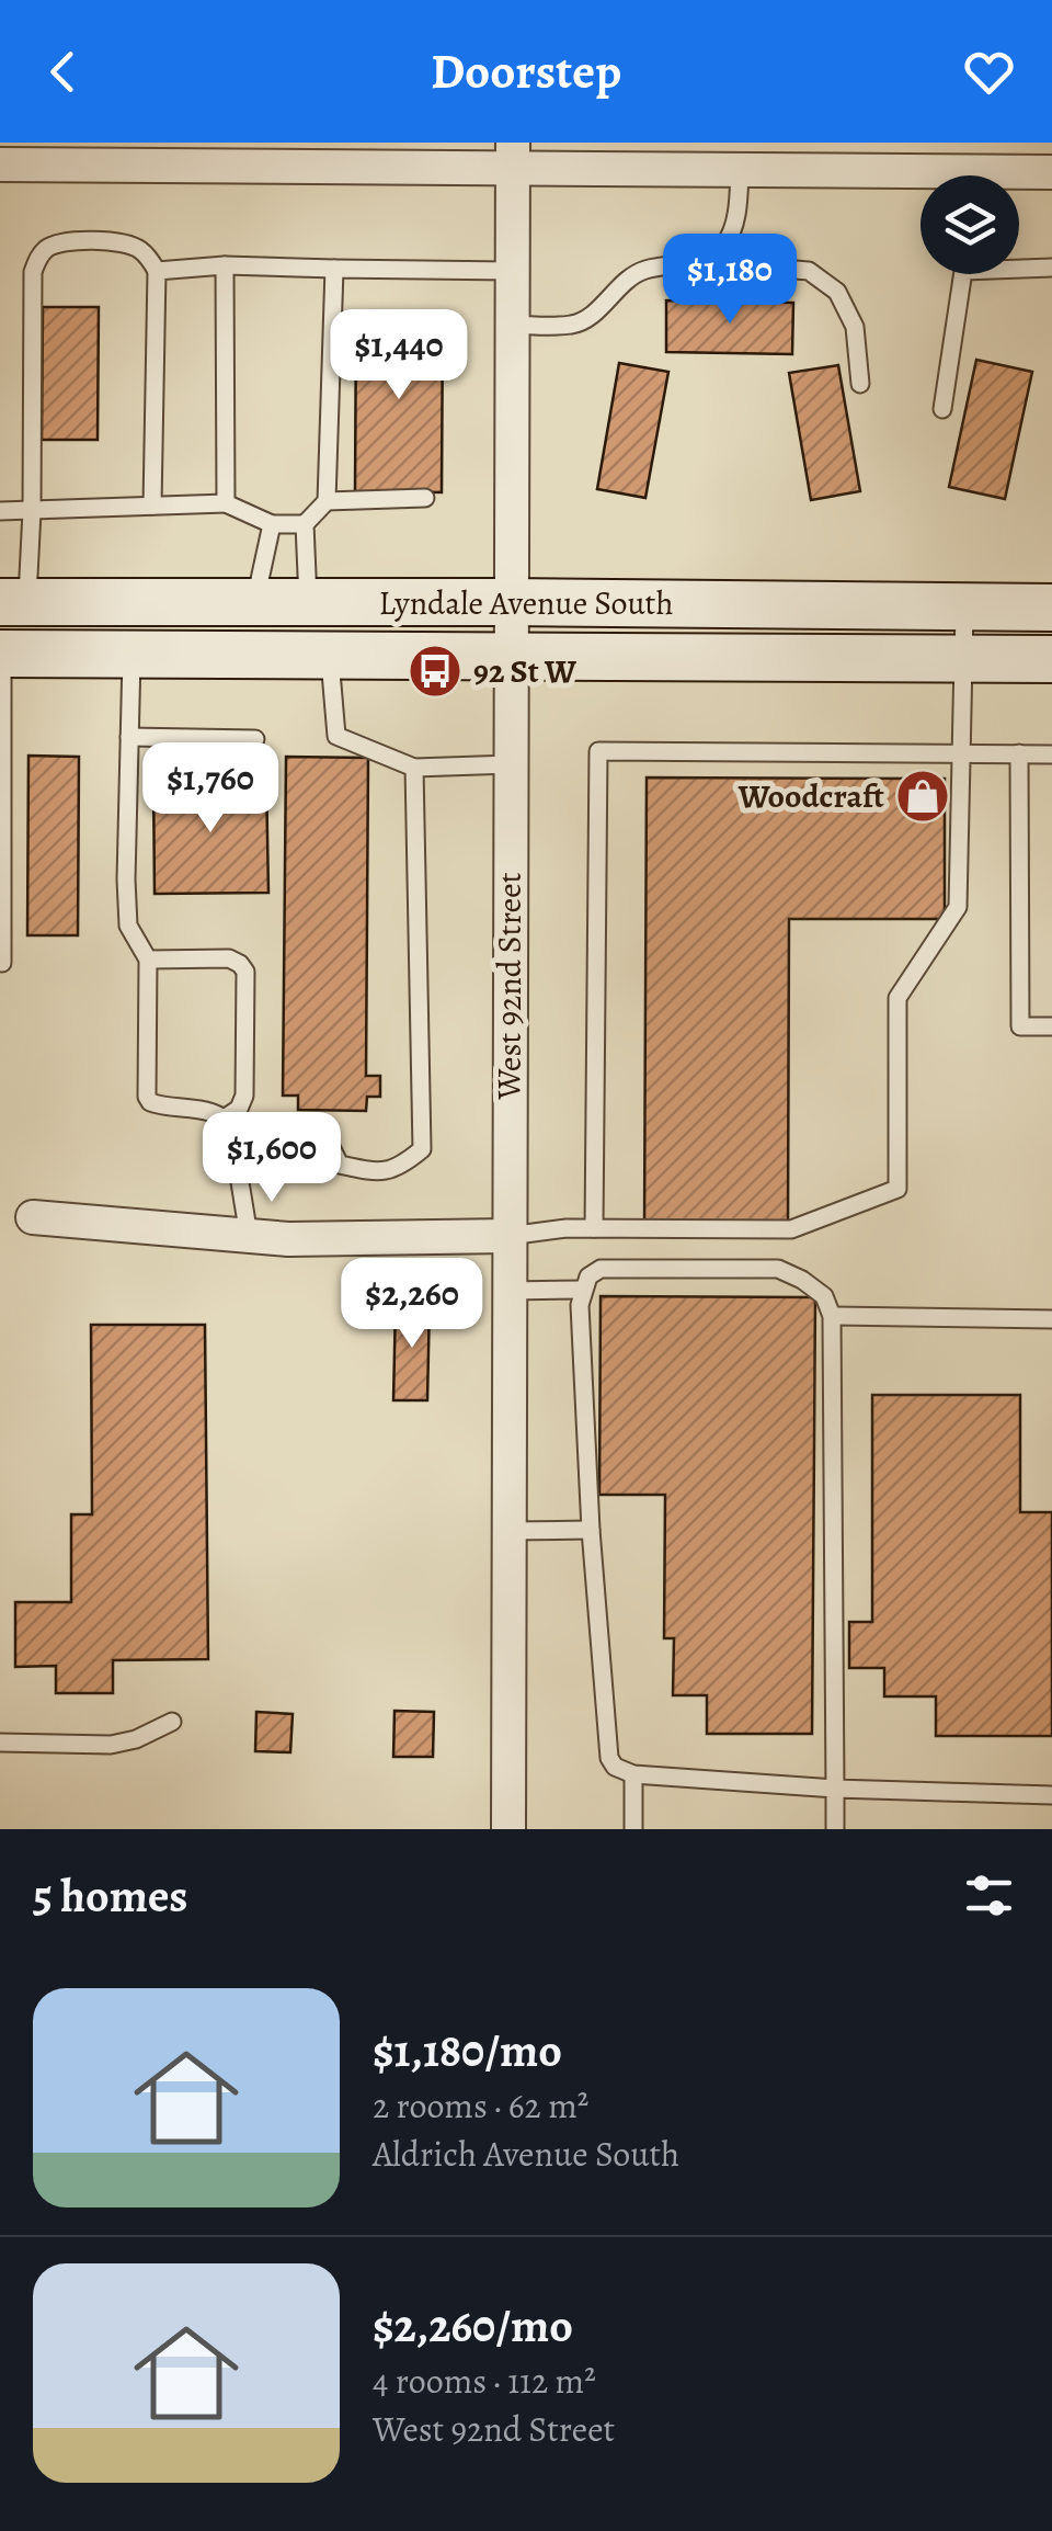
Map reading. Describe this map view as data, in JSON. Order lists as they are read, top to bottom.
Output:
{
  "streets": {
    "main road": ["Lyndale Avenue South"],
    "street": ["West 92nd Street"]
  },
  "crossings": [
    ["Lyndale Avenue South", "West 92nd Street"]
  ],
  "places": {
    "bus stop": ["92 St W"],
    "shop": ["Woodcraft"]
  },
  "page": {
    "header": "Doorstep",
    "price": [
      "$1,180",
      "$1,440",
      "$1,760",
      "$1,600",
      "$2,260"
    ],
    "heading": "5 homes",
    "list": [
      {
        "name": "$1,180/mo",
        "note": "2 rooms · 62 m² · Aldrich Avenue South"
      },
      {
        "name": "$2,260/mo",
        "note": "4 rooms · 112 m² · West 92nd Street"
      }
    ]
  }
}
